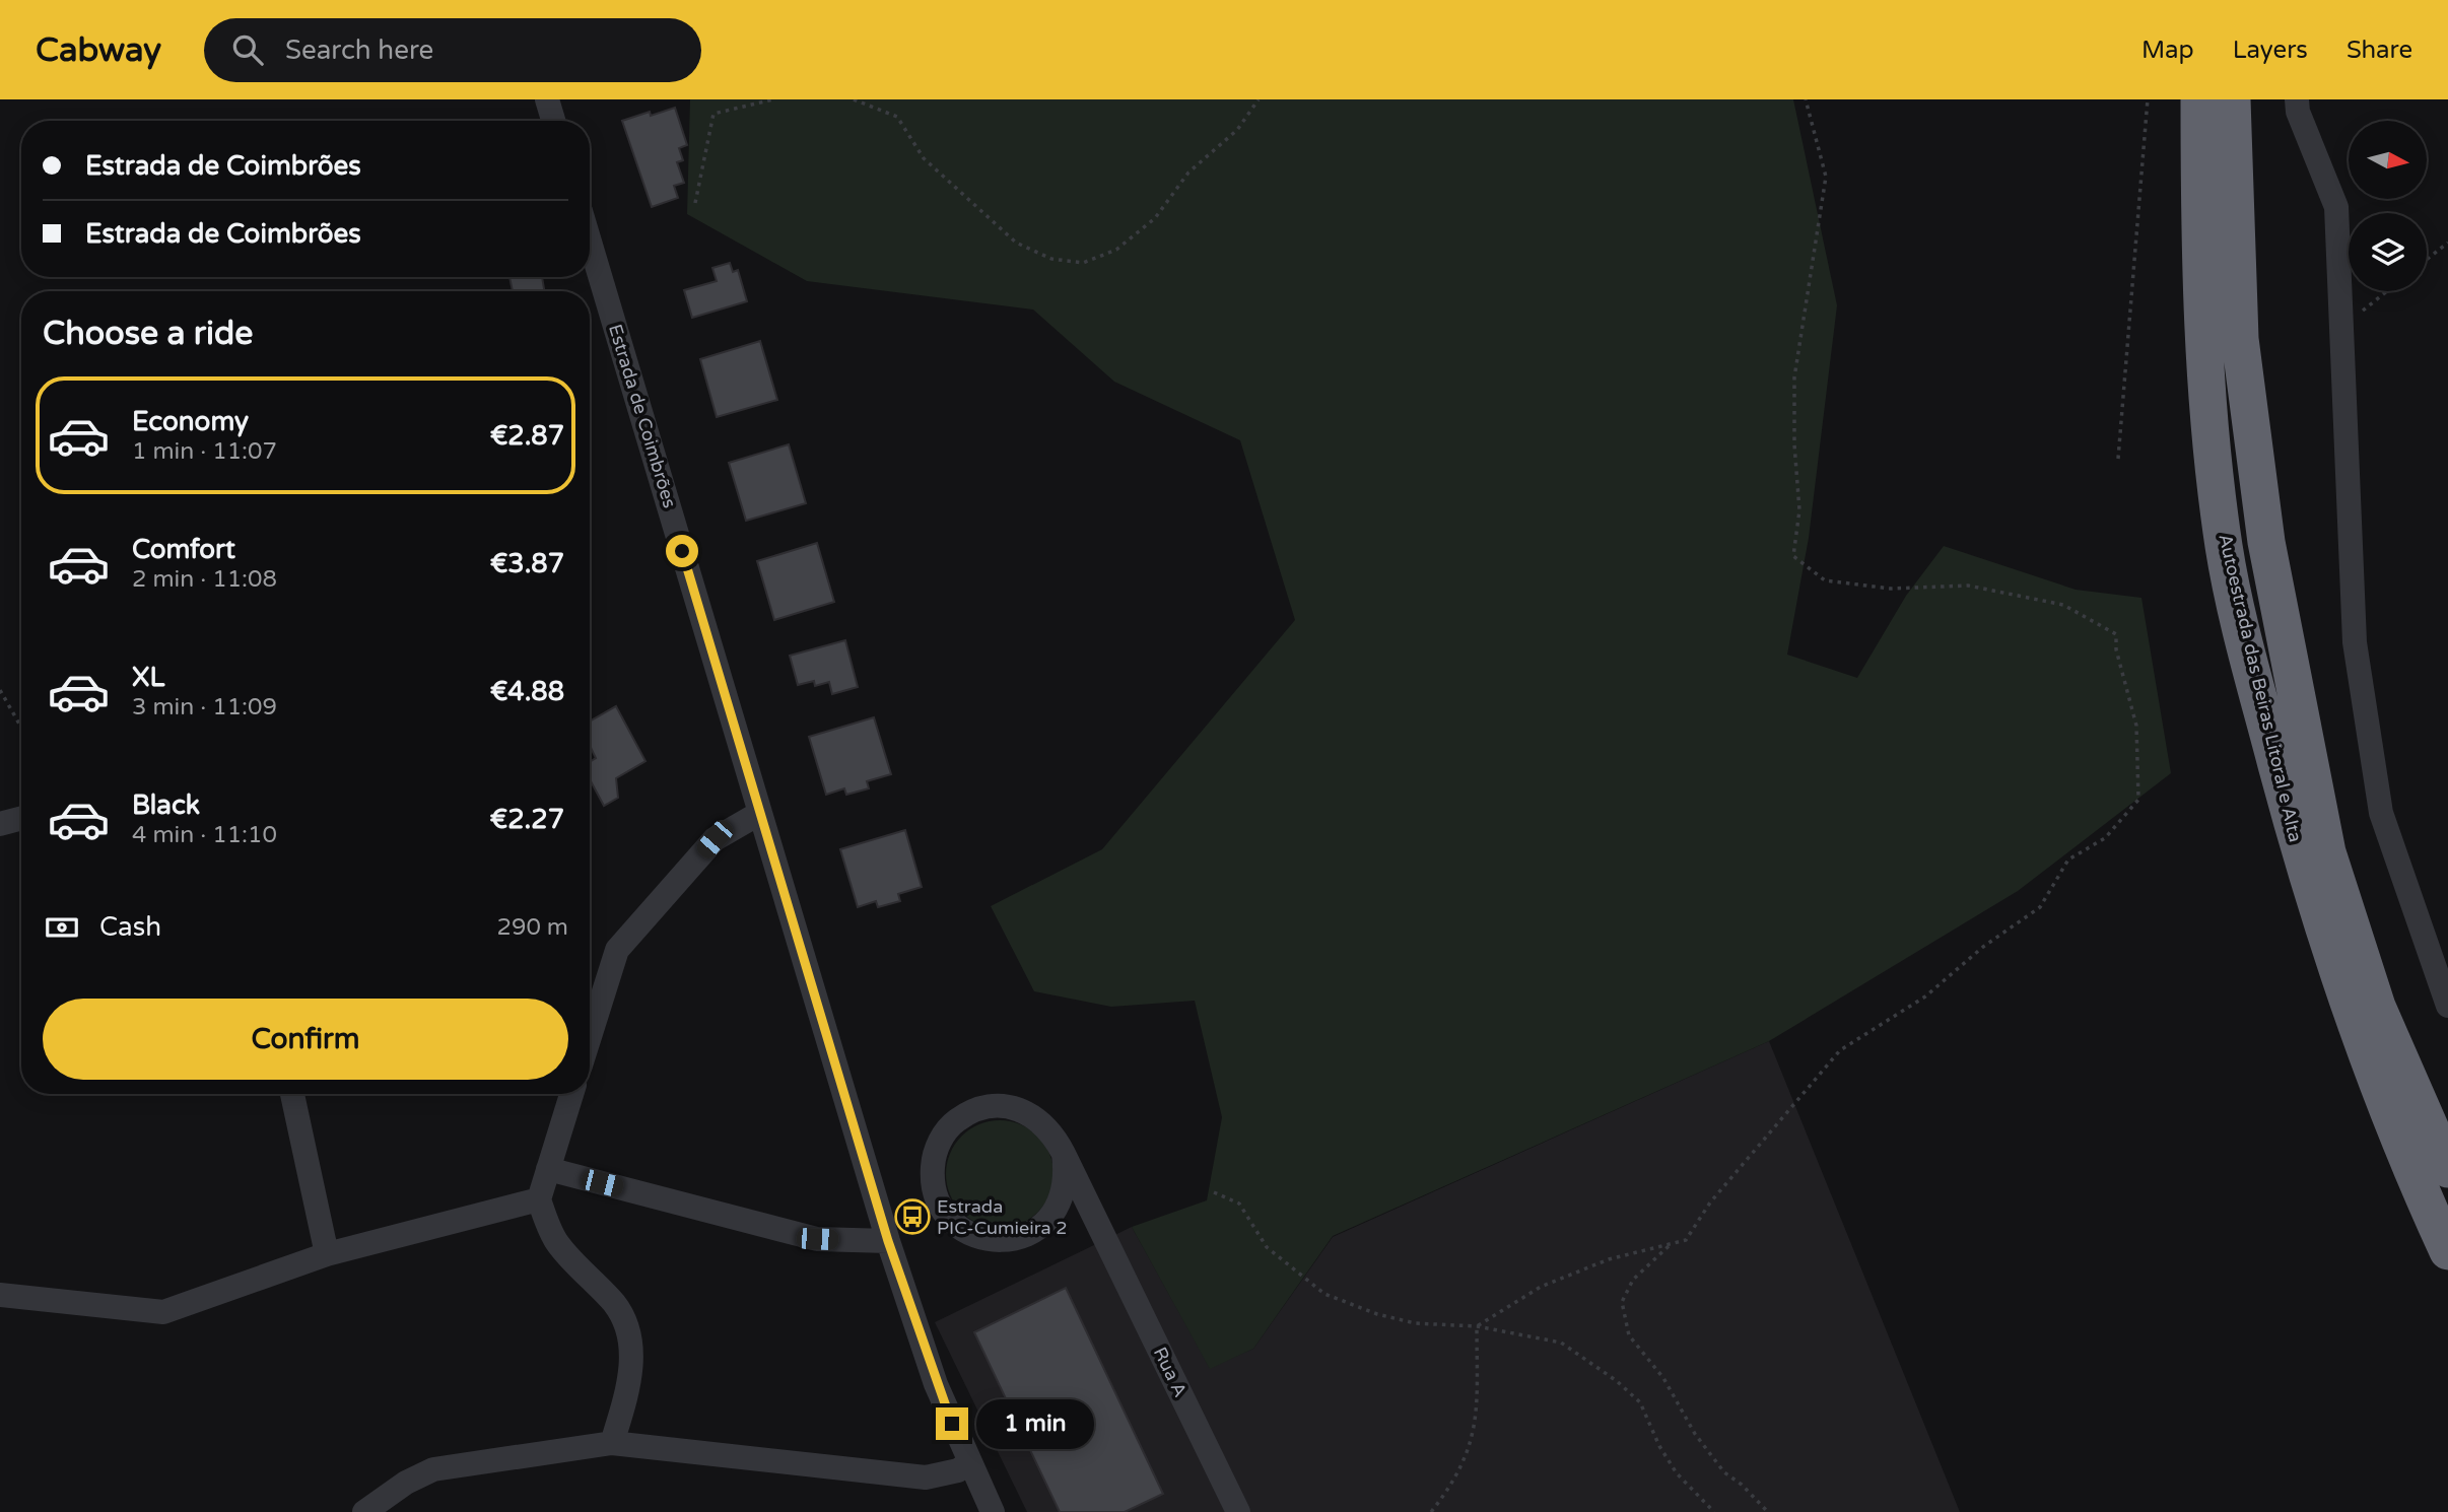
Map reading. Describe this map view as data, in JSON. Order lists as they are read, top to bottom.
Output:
{
  "streets": {
    "highway": ["Autoestrada das Beiras Litoral e Alta"],
    "street": ["Estrada de Coimbrões", "Rua A"]
  },
  "places": {
    "bus stop": ["Estrada PIC-Cumieira 2"]
  },
  "north": "right",
  "page": {
    "header": "Cabway",
    "search": "Search here",
    "nav": ["Map", "Layers", "Share"],
    "banner": ["Estrada de Coimbrões", "Estrada de Coimbrões"],
    "heading": "Choose a ride",
    "list": [
      {
        "name": "Economy",
        "note": "1 min · 11:07",
        "value": "€2.87"
      },
      {
        "name": "Comfort",
        "note": "2 min · 11:08",
        "value": "€3.87"
      },
      {
        "name": "XL",
        "note": "3 min · 11:09",
        "value": "€4.88"
      },
      {
        "name": "Black",
        "note": "4 min · 11:10",
        "value": "€2.27"
      }
    ],
    "pay": ["Cash", "290 m"],
    "buttons": "Confirm",
    "bubble": "1 min"
  }
}
